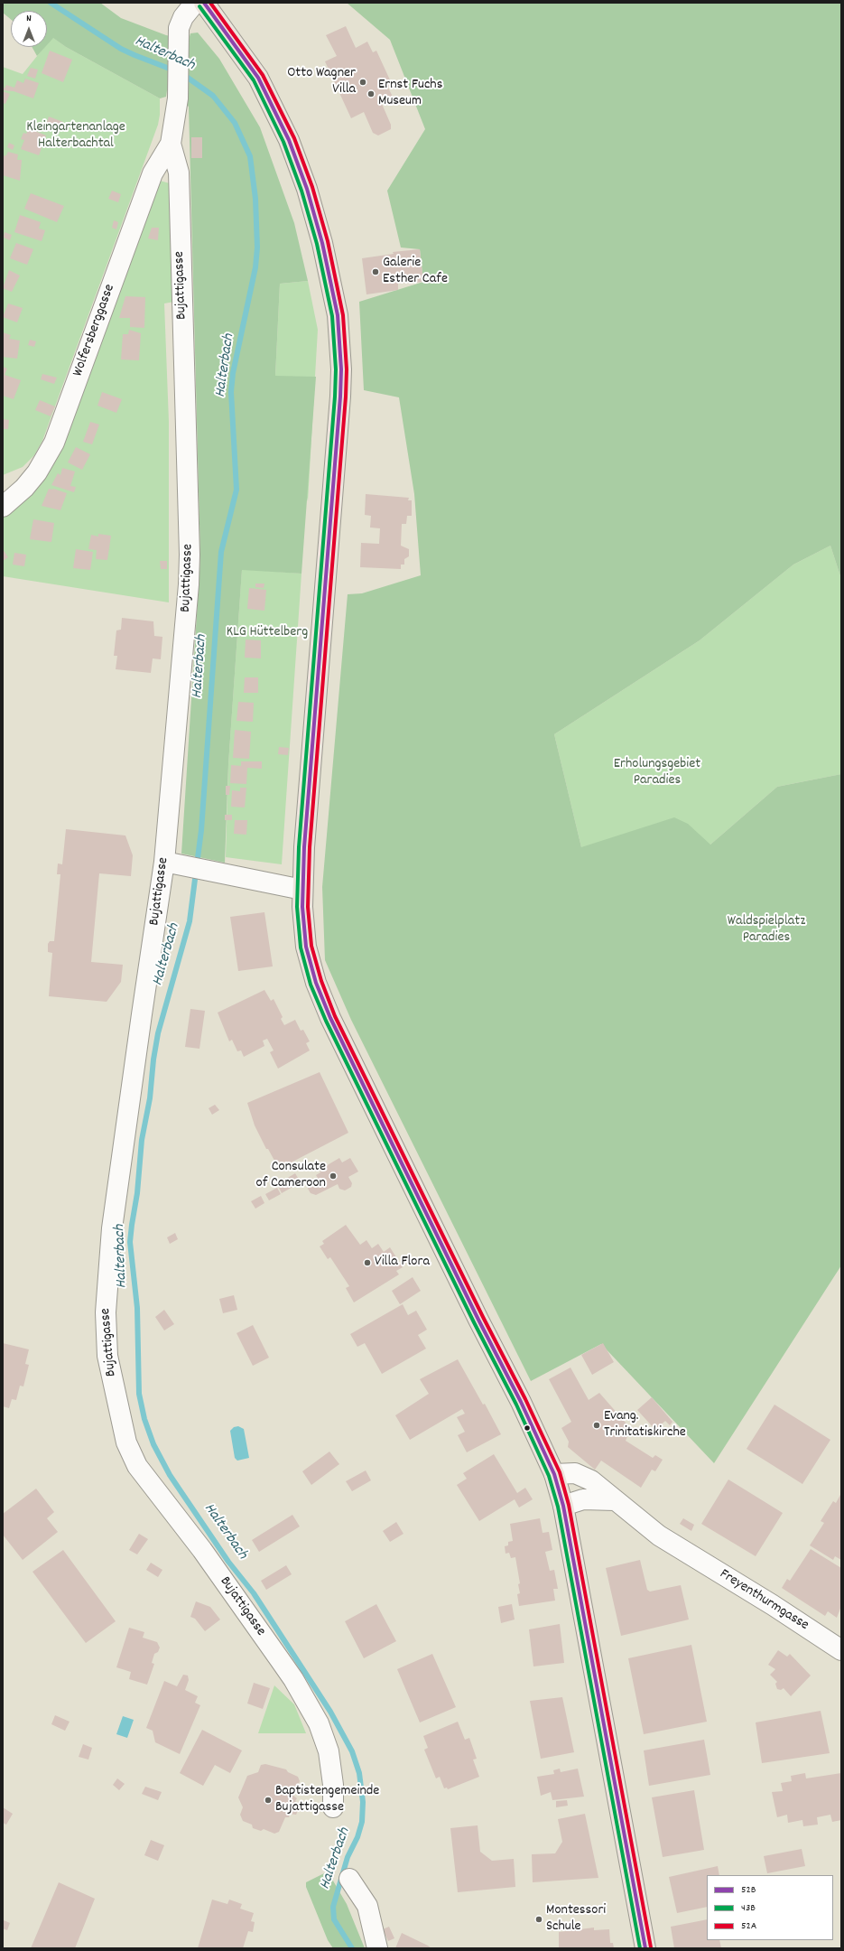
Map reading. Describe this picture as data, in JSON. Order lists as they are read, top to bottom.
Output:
{
  "streets": {
    "street": ["Bujattigasse", "Wolfersberggasse", "Freyenthurmgasse"]
  },
  "crossings": [
    ["Bujattigasse", "Wolfersberggasse"]
  ],
  "water": ["Halterbach"],
  "parks": [
    "Kleingartenanlage Halterbachtal",
    "KLG Hüttelberg",
    "Erholungsgebiet Paradies",
    "Waldspielplatz Paradies"
  ],
  "places": [
    "Otto Wagner Villa",
    "Ernst Fuchs Museum",
    "Galerie Esther Cafe",
    "Consulate of Cameroon",
    "Villa Flora",
    "Evang. Trinitatiskirche",
    "Baptistengemeinde Bujattigasse",
    "Montessori Schule"
  ],
  "lines": ["transit line 52B", "transit line 52A", "transit line 43B"],
  "legend": ["52B", "43B", "52A"],
  "north": "top"
}
